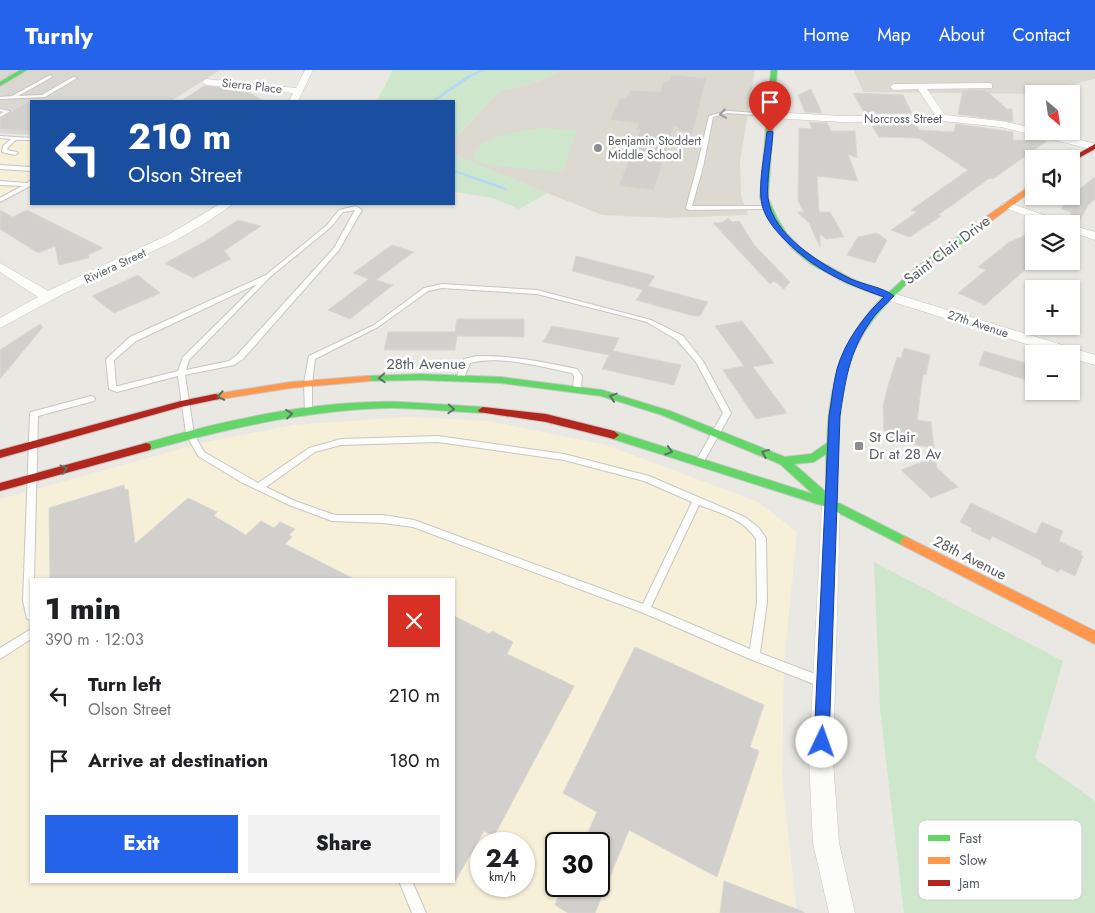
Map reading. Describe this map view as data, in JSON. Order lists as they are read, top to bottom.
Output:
{
  "streets": {
    "street": [
      "Sierra Place",
      "Norcross Street",
      "Saint Clair Drive",
      "Riviera Street",
      "27th Avenue",
      "28th Avenue"
    ]
  },
  "crossings": [
    ["Saint Clair Drive", "27th Avenue"],
    ["Saint Clair Drive", "28th Avenue"]
  ],
  "places": {
    "other": ["Benjamin Stoddert Middle School"],
    "transit": ["St Clair Dr at 28 Av"]
  },
  "legend": ["Fast", "Slow", "Jam"],
  "north": "bottom right",
  "page": {
    "header": "Turnly",
    "nav": [
      "Home",
      "Map",
      "About",
      "Contact"
    ],
    "map_buttons": ["+", "−"],
    "turn": ["210 m", "Olson Street"],
    "heading": ["1 min", "390 m · 12:03"],
    "list": [
      {
        "name": "Turn left",
        "note": "Olson Street",
        "value": "210 m"
      },
      {
        "name": "Arrive at destination",
        "value": "180 m"
      }
    ],
    "buttons": ["Exit", "Share"],
    "speed": "24 km/h",
    "limit": "30"
  }
}
